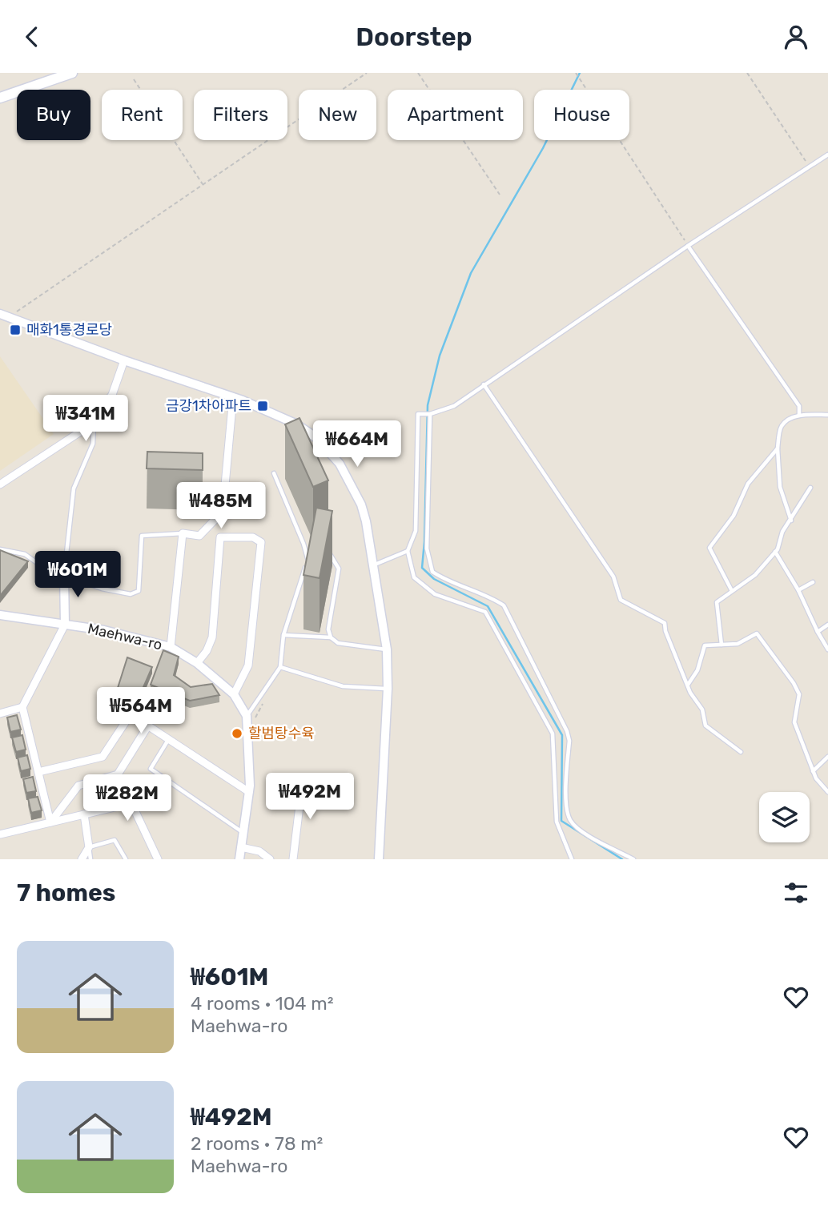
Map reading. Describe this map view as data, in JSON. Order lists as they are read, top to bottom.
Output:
{
  "streets": {
    "street": ["Maehwa-ro"]
  },
  "places": {
    "transit": ["매화1통경로당", "금강1차아파트"],
    "other": ["할범탕수육"]
  },
  "page": {
    "header": "Doorstep",
    "chip": [
      "Buy",
      "Rent",
      "Filters",
      "New",
      "Apartment",
      "House"
    ],
    "price": [
      "₩341M",
      "₩664M",
      "₩485M",
      "₩601M",
      "₩564M",
      "₩492M",
      "₩282M"
    ],
    "heading": "7 homes",
    "list": [
      {
        "name": "₩601M",
        "note": "4 rooms · 104 m² · Maehwa-ro"
      },
      {
        "name": "₩492M",
        "note": "2 rooms · 78 m² · Maehwa-ro"
      }
    ]
  }
}
